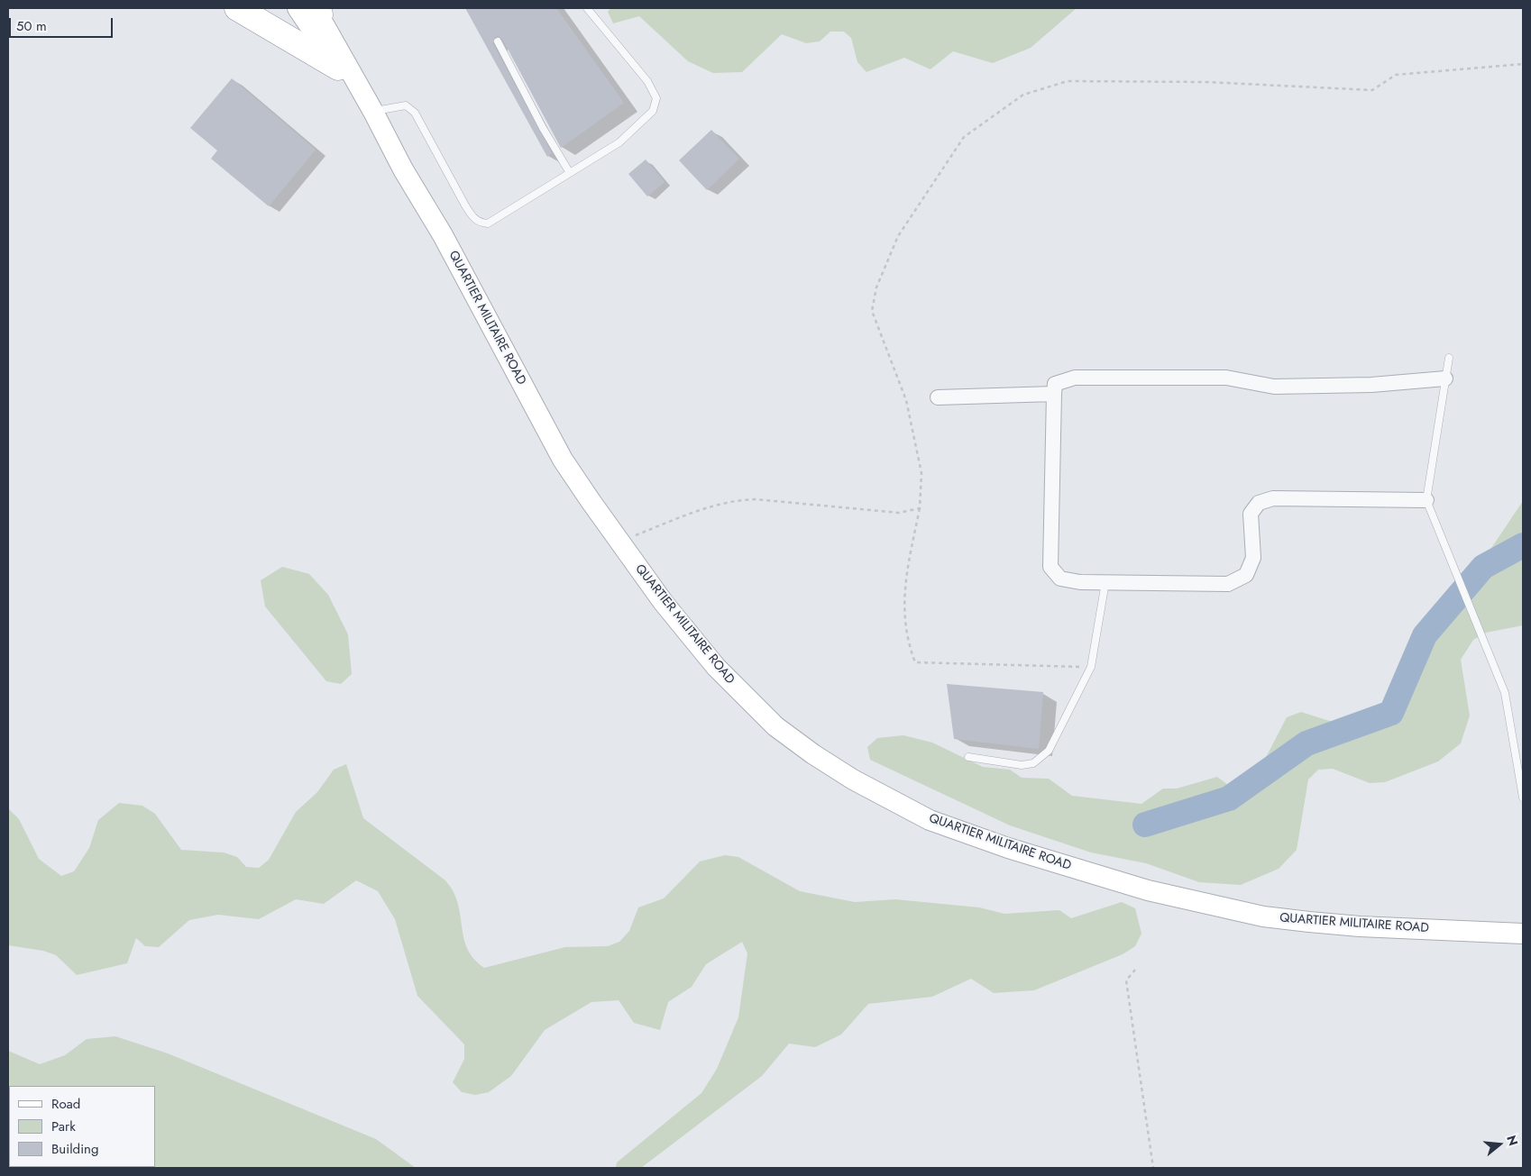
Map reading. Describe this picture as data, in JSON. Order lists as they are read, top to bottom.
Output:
{
  "streets": {
    "main road": ["QUARTIER MILITAIRE ROAD"]
  },
  "legend": ["Road", "Park", "Building"],
  "scale_bar": "50 m",
  "north": "right"
}
